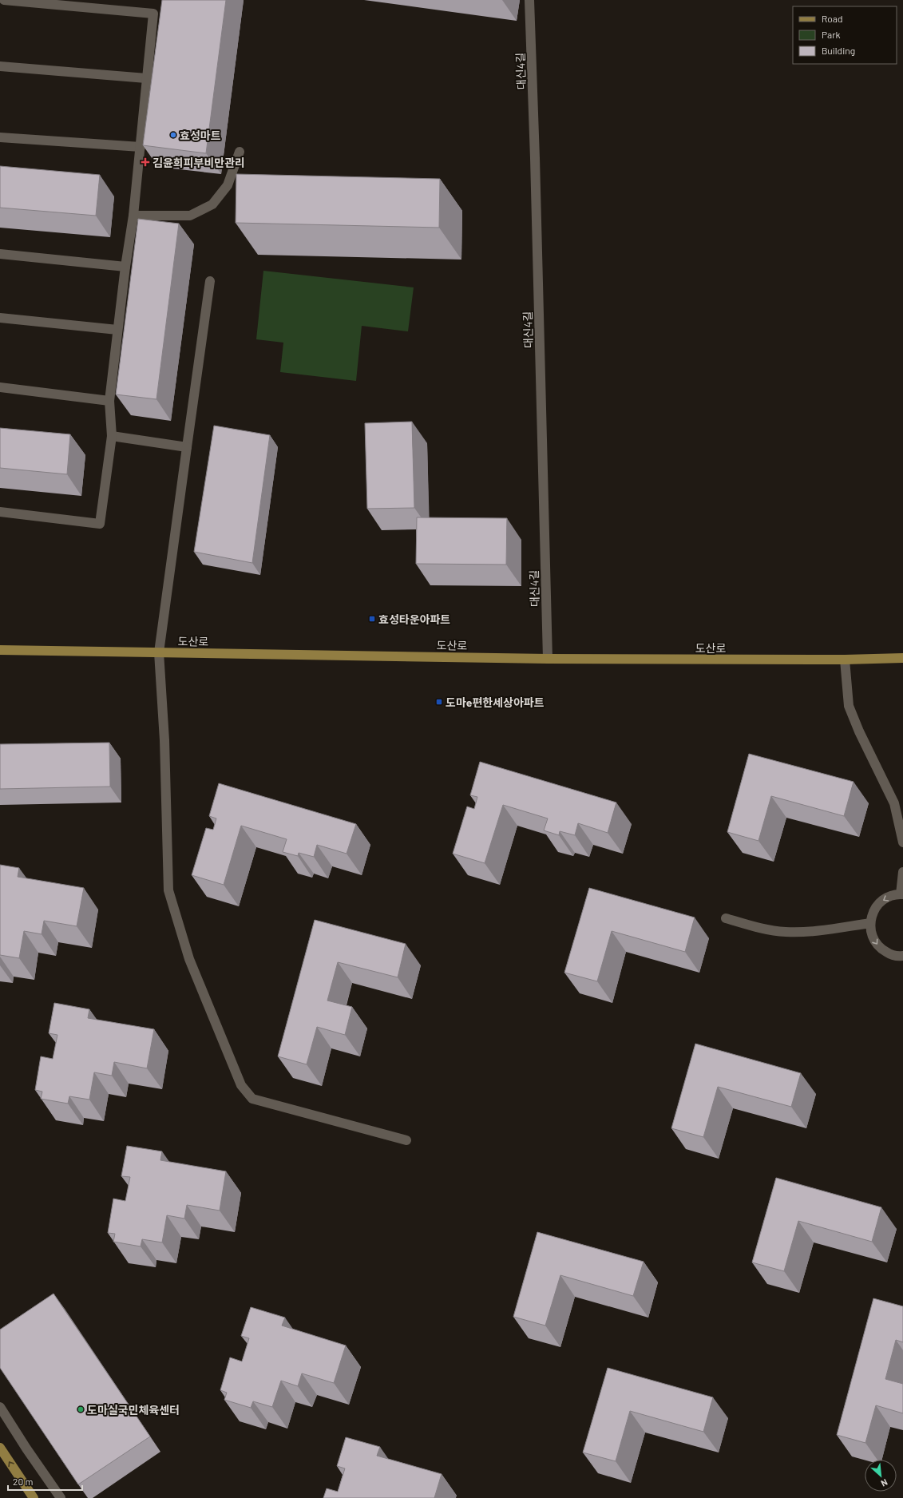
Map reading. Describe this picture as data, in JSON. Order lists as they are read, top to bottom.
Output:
{
  "streets": {
    "main road": ["도산로"],
    "street": ["대신4길"]
  },
  "crossings": [
    ["대신4길", "도산로"]
  ],
  "places": {
    "other": ["효성마트", "도마실국민체육센터"],
    "health": ["김윤희피부비만관리"],
    "transit": ["효성타운아파트", "도마e편한세상아파트"]
  },
  "legend": ["Road", "Park", "Building"],
  "scale_bar": "20 m",
  "north": "bottom right"
}
